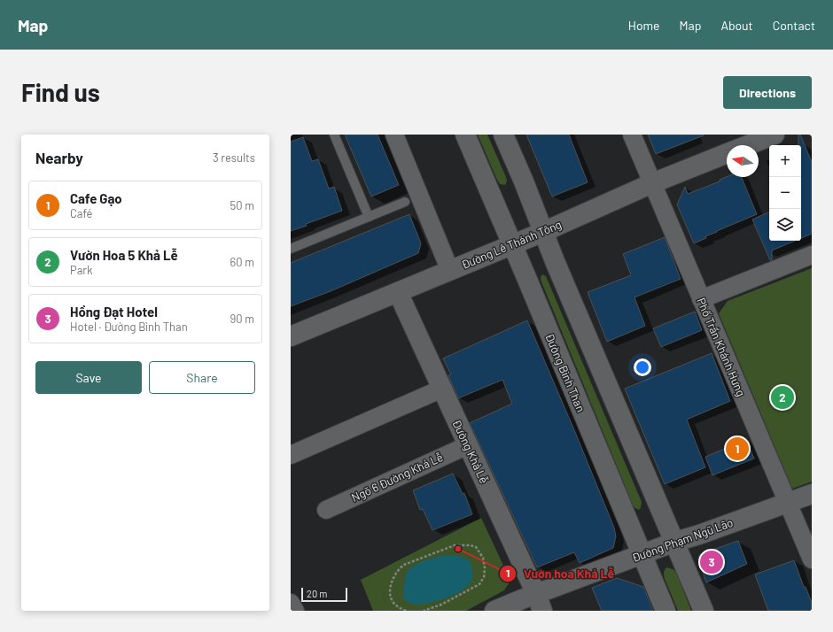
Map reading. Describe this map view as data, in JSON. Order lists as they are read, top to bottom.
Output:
{
  "streets": {
    "street": [
      "Đường Lê Thánh Tông",
      "Phố Trần Khánh Hưng",
      "Đường Bình Than",
      "Đường Khả Lễ",
      "Ngõ 6 Đường Khả Lễ",
      "Đường Phạm Ngũ Lão"
    ]
  },
  "crossings": [
    ["Đường Lê Thánh Tông", "Phố Trần Khánh Hưng"],
    ["Đường Lê Thánh Tông", "Đường Bình Than"],
    ["Đường Lê Thánh Tông", "Đường Khả Lễ"],
    ["Phố Trần Khánh Hưng", "Đường Phạm Ngũ Lão"],
    ["Đường Bình Than", "Đường Phạm Ngũ Lão"],
    ["Đường Khả Lễ", "Ngõ 6 Đường Khả Lễ"],
    ["Đường Khả Lễ", "Đường Phạm Ngũ Lão"]
  ],
  "places": ["Vườn hoa Khả Lễ"],
  "scale_bar": "20 m",
  "north": "left",
  "page": {
    "header": "Map",
    "nav": [
      "Home",
      "Map",
      "About",
      "Contact"
    ],
    "buttons": [
      "Directions",
      ["Save", "Share"]
    ],
    "title": "Find us",
    "heading": ["Nearby", "3 results"],
    "map_buttons": ["+", "−"],
    "list": [
      {
        "mark": "1",
        "name": "Cafe Gạo",
        "note": "Café",
        "value": "50 m"
      },
      {
        "mark": "2",
        "name": "Vườn Hoa 5 Khả Lễ",
        "note": "Park",
        "value": "60 m"
      },
      {
        "mark": "3",
        "name": "Hồng Đạt Hotel",
        "note": "Hotel · Đường Bình Than",
        "value": "90 m"
      }
    ],
    "pins": ["2", "1", "3"],
    "scale": "20 m"
  }
}
